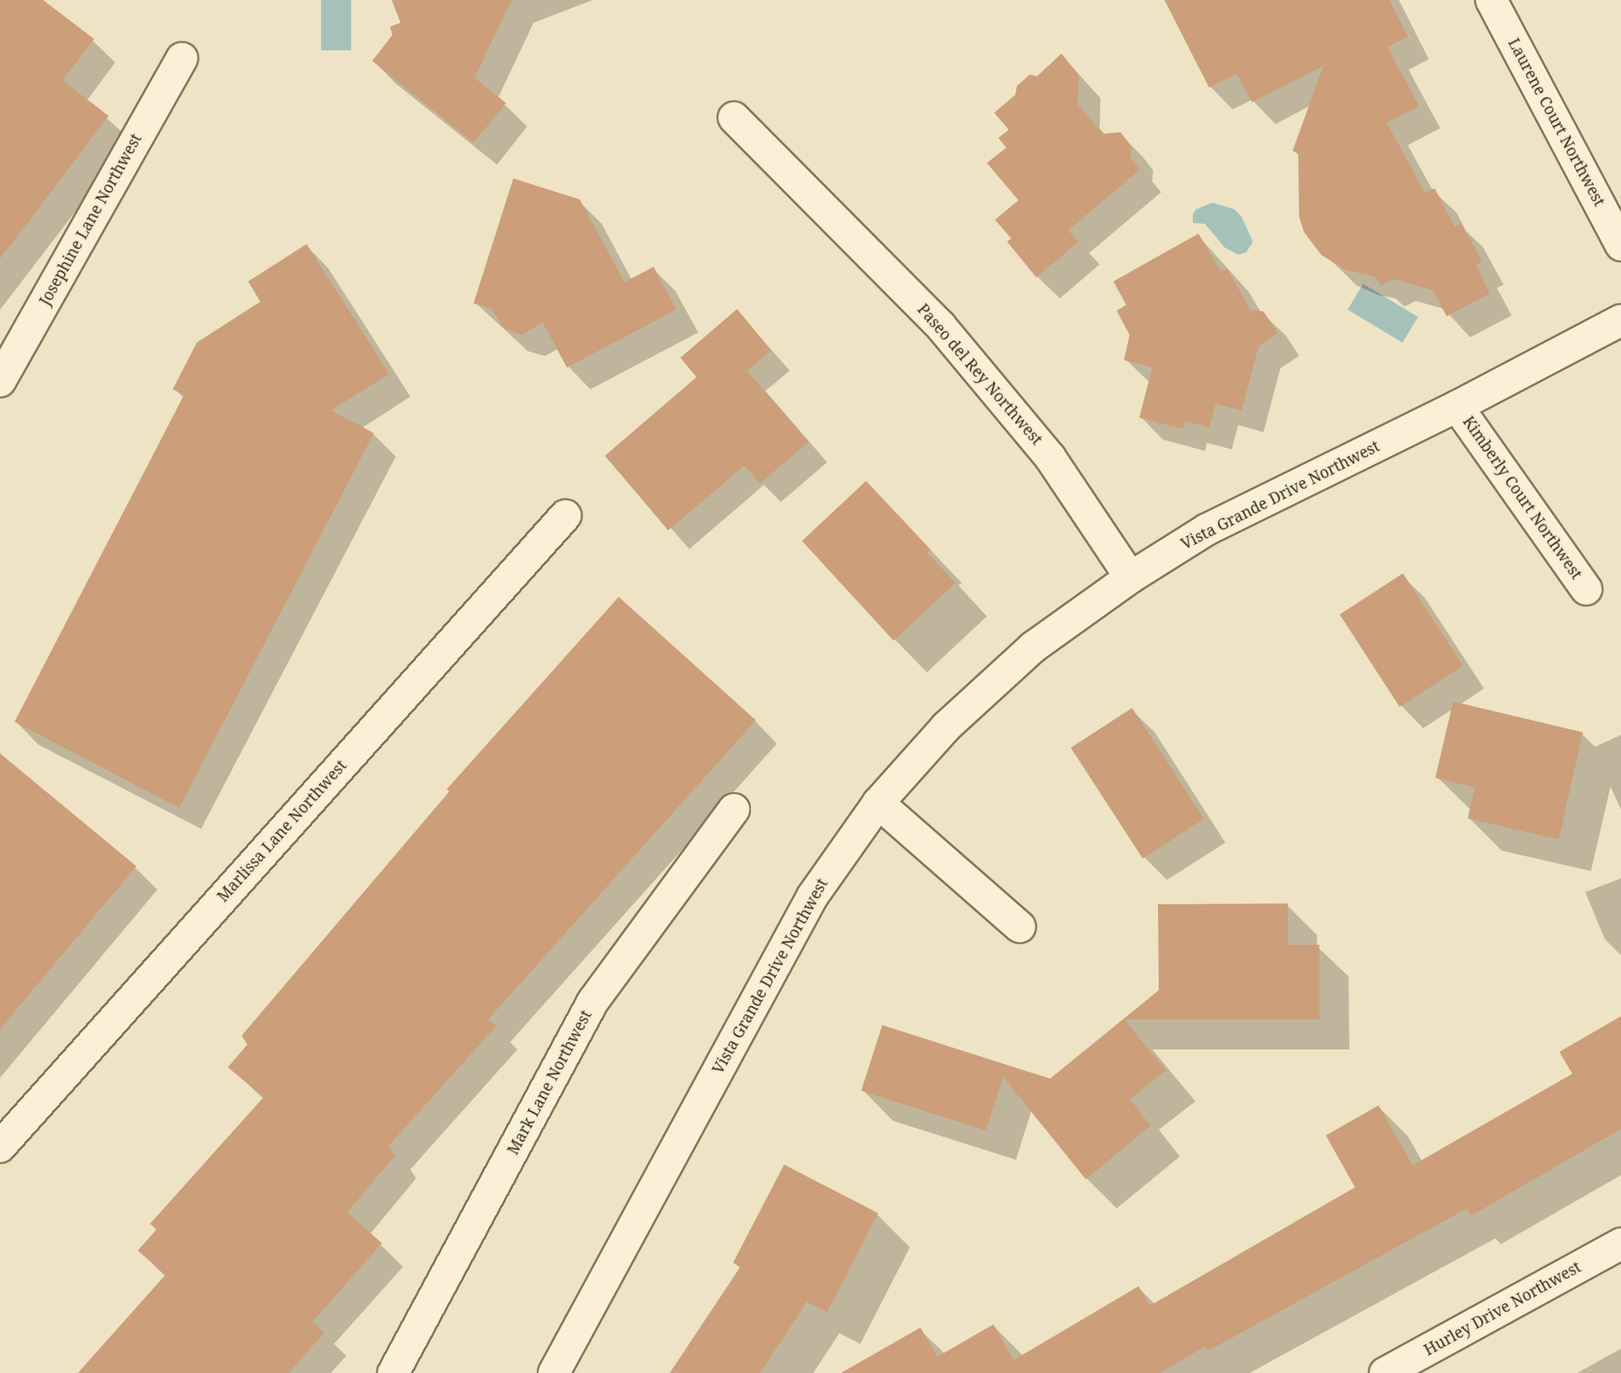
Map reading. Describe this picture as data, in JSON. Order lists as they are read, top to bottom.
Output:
{
  "streets": {
    "street": [
      "Laurene Court Northwest",
      "Josephine Lane Northwest",
      "Paseo del Rey Northwest",
      "Vista Grande Drive Northwest",
      "Kimberly Court Northwest",
      "Marlissa Lane Northwest",
      "Mark Lane Northwest",
      "Hurley Drive Northwest"
    ]
  },
  "crossings": [
    ["Paseo del Rey Northwest", "Vista Grande Drive Northwest"],
    ["Vista Grande Drive Northwest", "Kimberly Court Northwest"]
  ]
}
